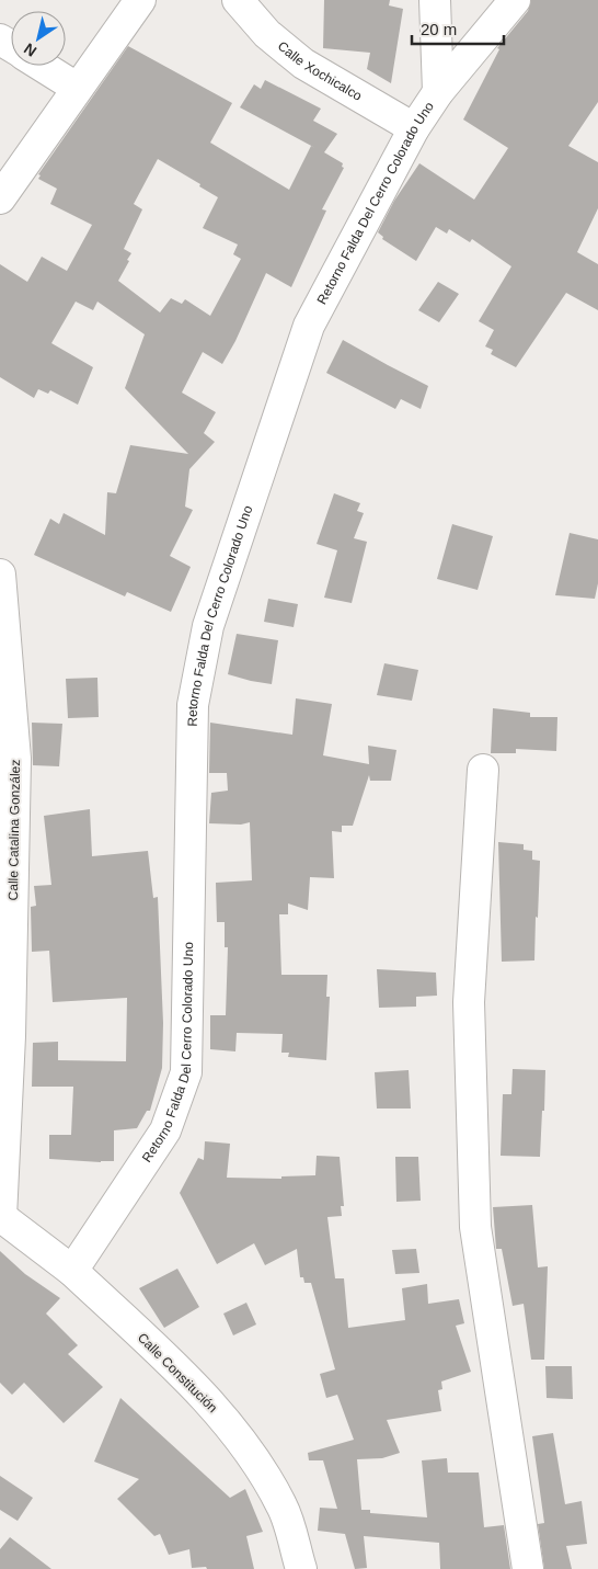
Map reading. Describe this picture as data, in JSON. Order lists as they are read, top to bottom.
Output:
{
  "streets": {
    "street": [
      "Calle Xochicalco",
      "Retorno Falda Del Cerro Colorado Uno",
      "Calle Catalina González",
      "Calle Constitución"
    ]
  },
  "crossings": [
    ["Calle Xochicalco", "Retorno Falda Del Cerro Colorado Uno"],
    ["Retorno Falda Del Cerro Colorado Uno", "Calle Constitución"],
    ["Calle Catalina González", "Calle Constitución"]
  ],
  "scale_bar": "20 m",
  "north": "bottom left"
}
